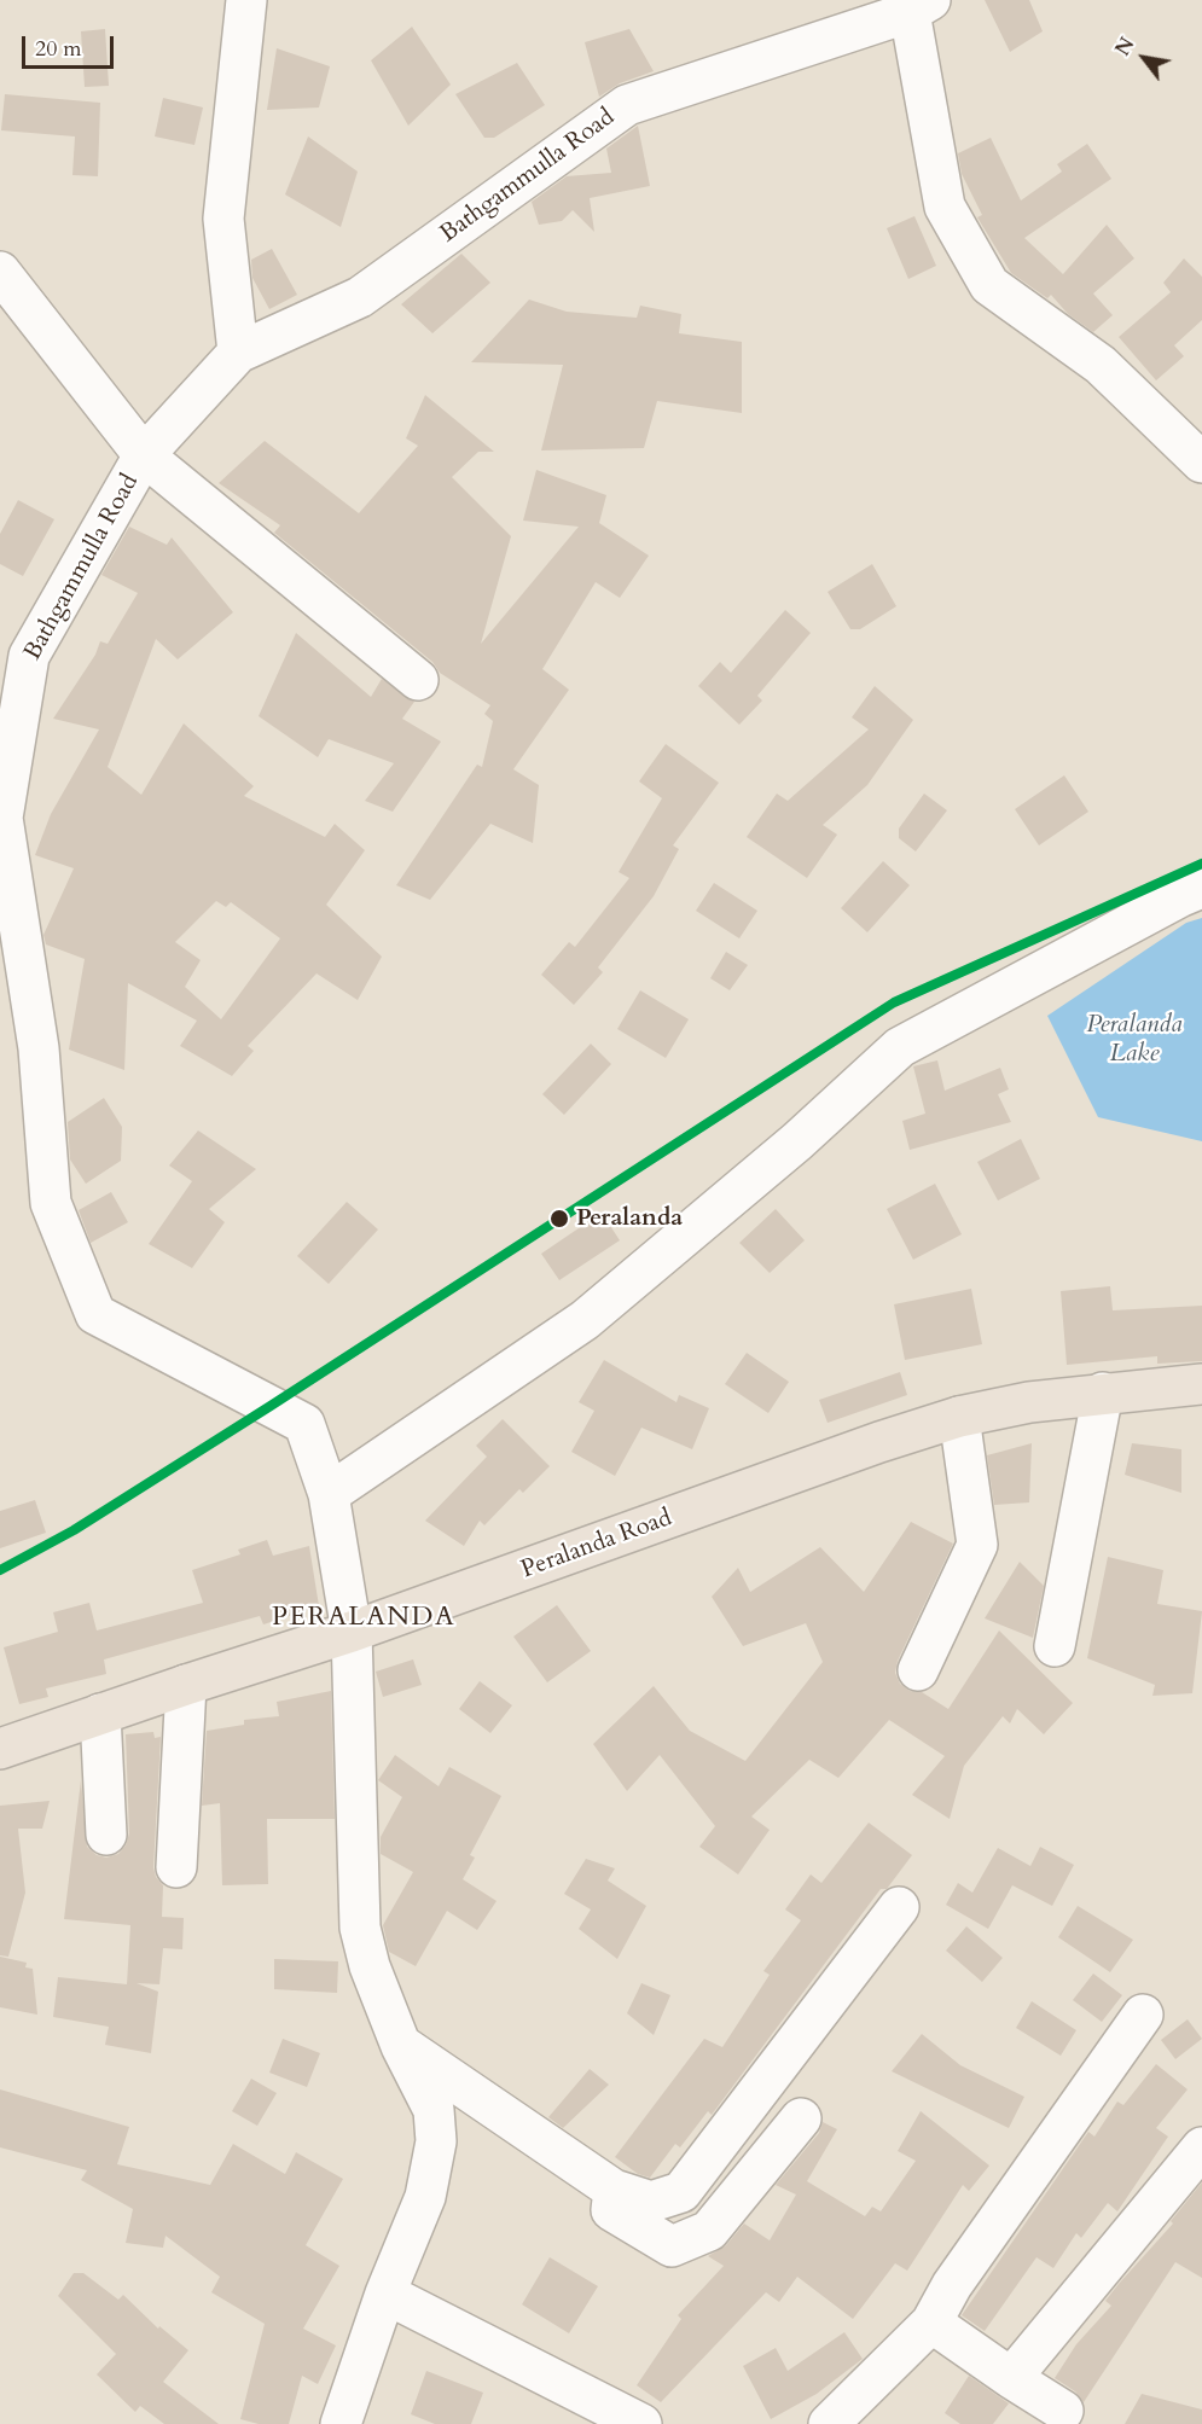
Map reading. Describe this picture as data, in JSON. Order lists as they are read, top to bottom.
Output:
{
  "streets": {
    "main road": ["Peralanda Road"],
    "street": ["Bathgammulla Road"]
  },
  "crossings": [
    ["Bathgammulla Road", "Peralanda Road"]
  ],
  "districts": ["PERALANDA"],
  "water": ["Peralanda Lake"],
  "places": ["Peralanda"],
  "scale_bar": "20 m",
  "north": "top left"
}
